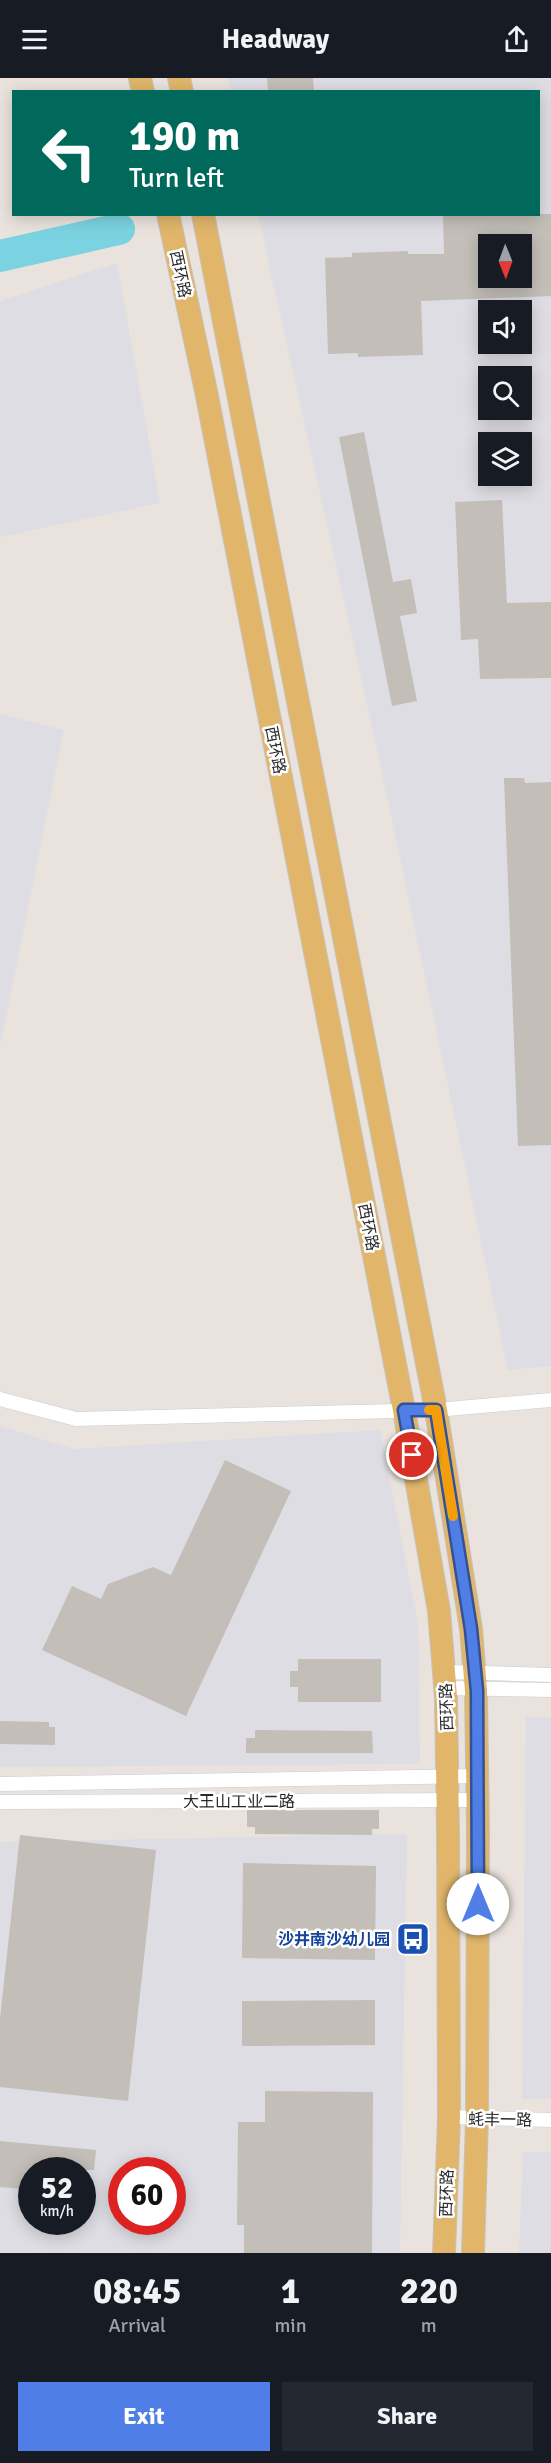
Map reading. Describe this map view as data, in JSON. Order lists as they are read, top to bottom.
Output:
{
  "streets": {
    "main road": ["西环路"],
    "street": ["大王山工业二路", "蚝丰一路"]
  },
  "crossings": [
    ["西环路", "大王山工业二路"],
    ["西环路", "蚝丰一路"]
  ],
  "places": {
    "bus stop": ["沙井南沙幼儿园"]
  },
  "north": "bottom",
  "page": {
    "header": "Headway",
    "turn": ["190 m", "Turn left"],
    "speed": "52 km/h",
    "limit": "60",
    "eta": [
      "08:45",
      "Arrival",
      "1",
      "min",
      "220",
      "m"
    ],
    "buttons": ["Exit", "Share"]
  }
}
